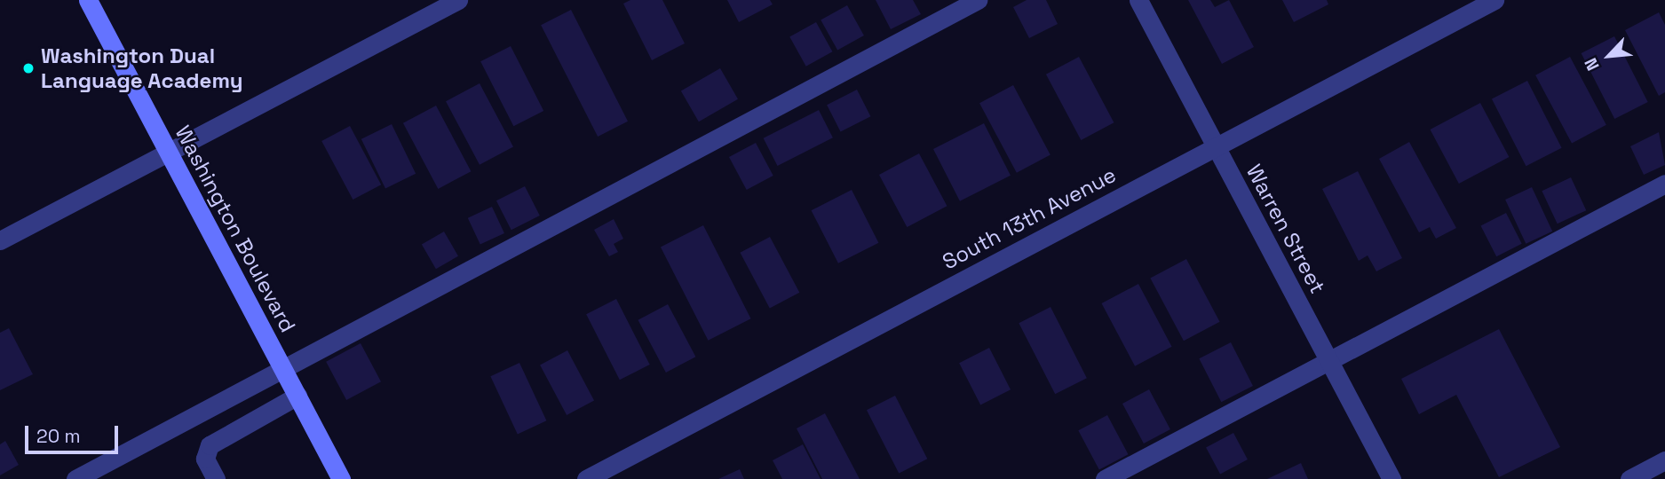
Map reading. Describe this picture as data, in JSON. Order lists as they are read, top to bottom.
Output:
{
  "streets": {
    "street": ["South 13th Avenue", "Washington Boulevard", "Warren Street"]
  },
  "crossings": [
    ["South 13th Avenue", "Warren Street"]
  ],
  "places": ["Washington Dual Language Academy"],
  "scale_bar": "20 m",
  "north": "bottom left"
}
